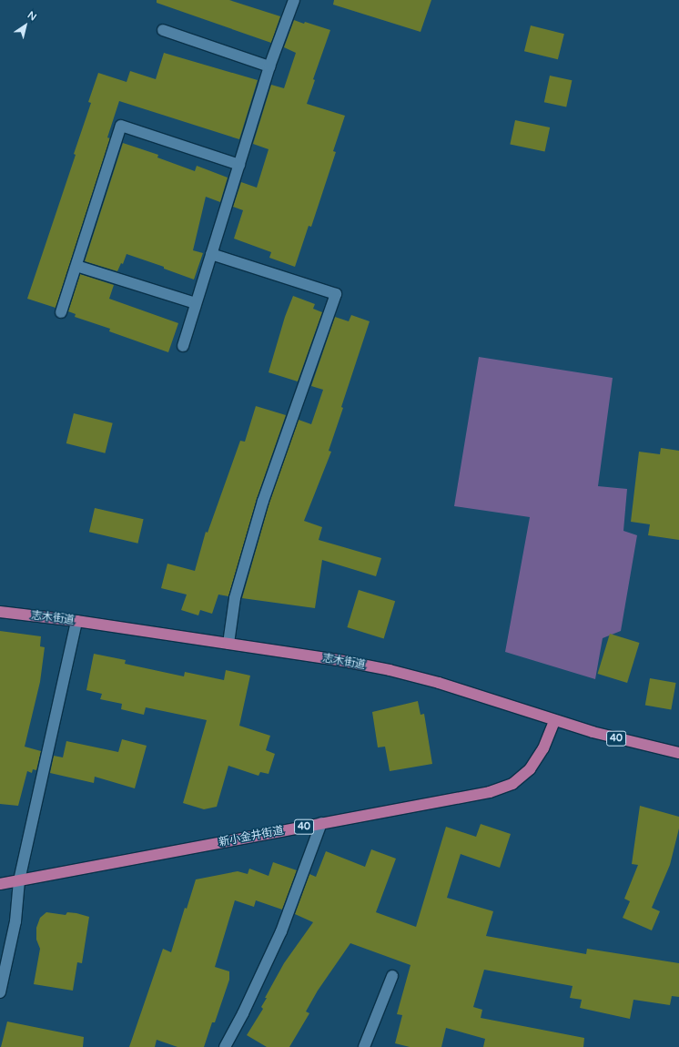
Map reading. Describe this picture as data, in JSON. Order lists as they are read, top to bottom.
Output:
{
  "streets": {
    "main road": ["志木街道", "40", "新小金井街道"]
  },
  "crossings": [
    ["志木街道", "新小金井街道"]
  ],
  "north": "top right"
}
